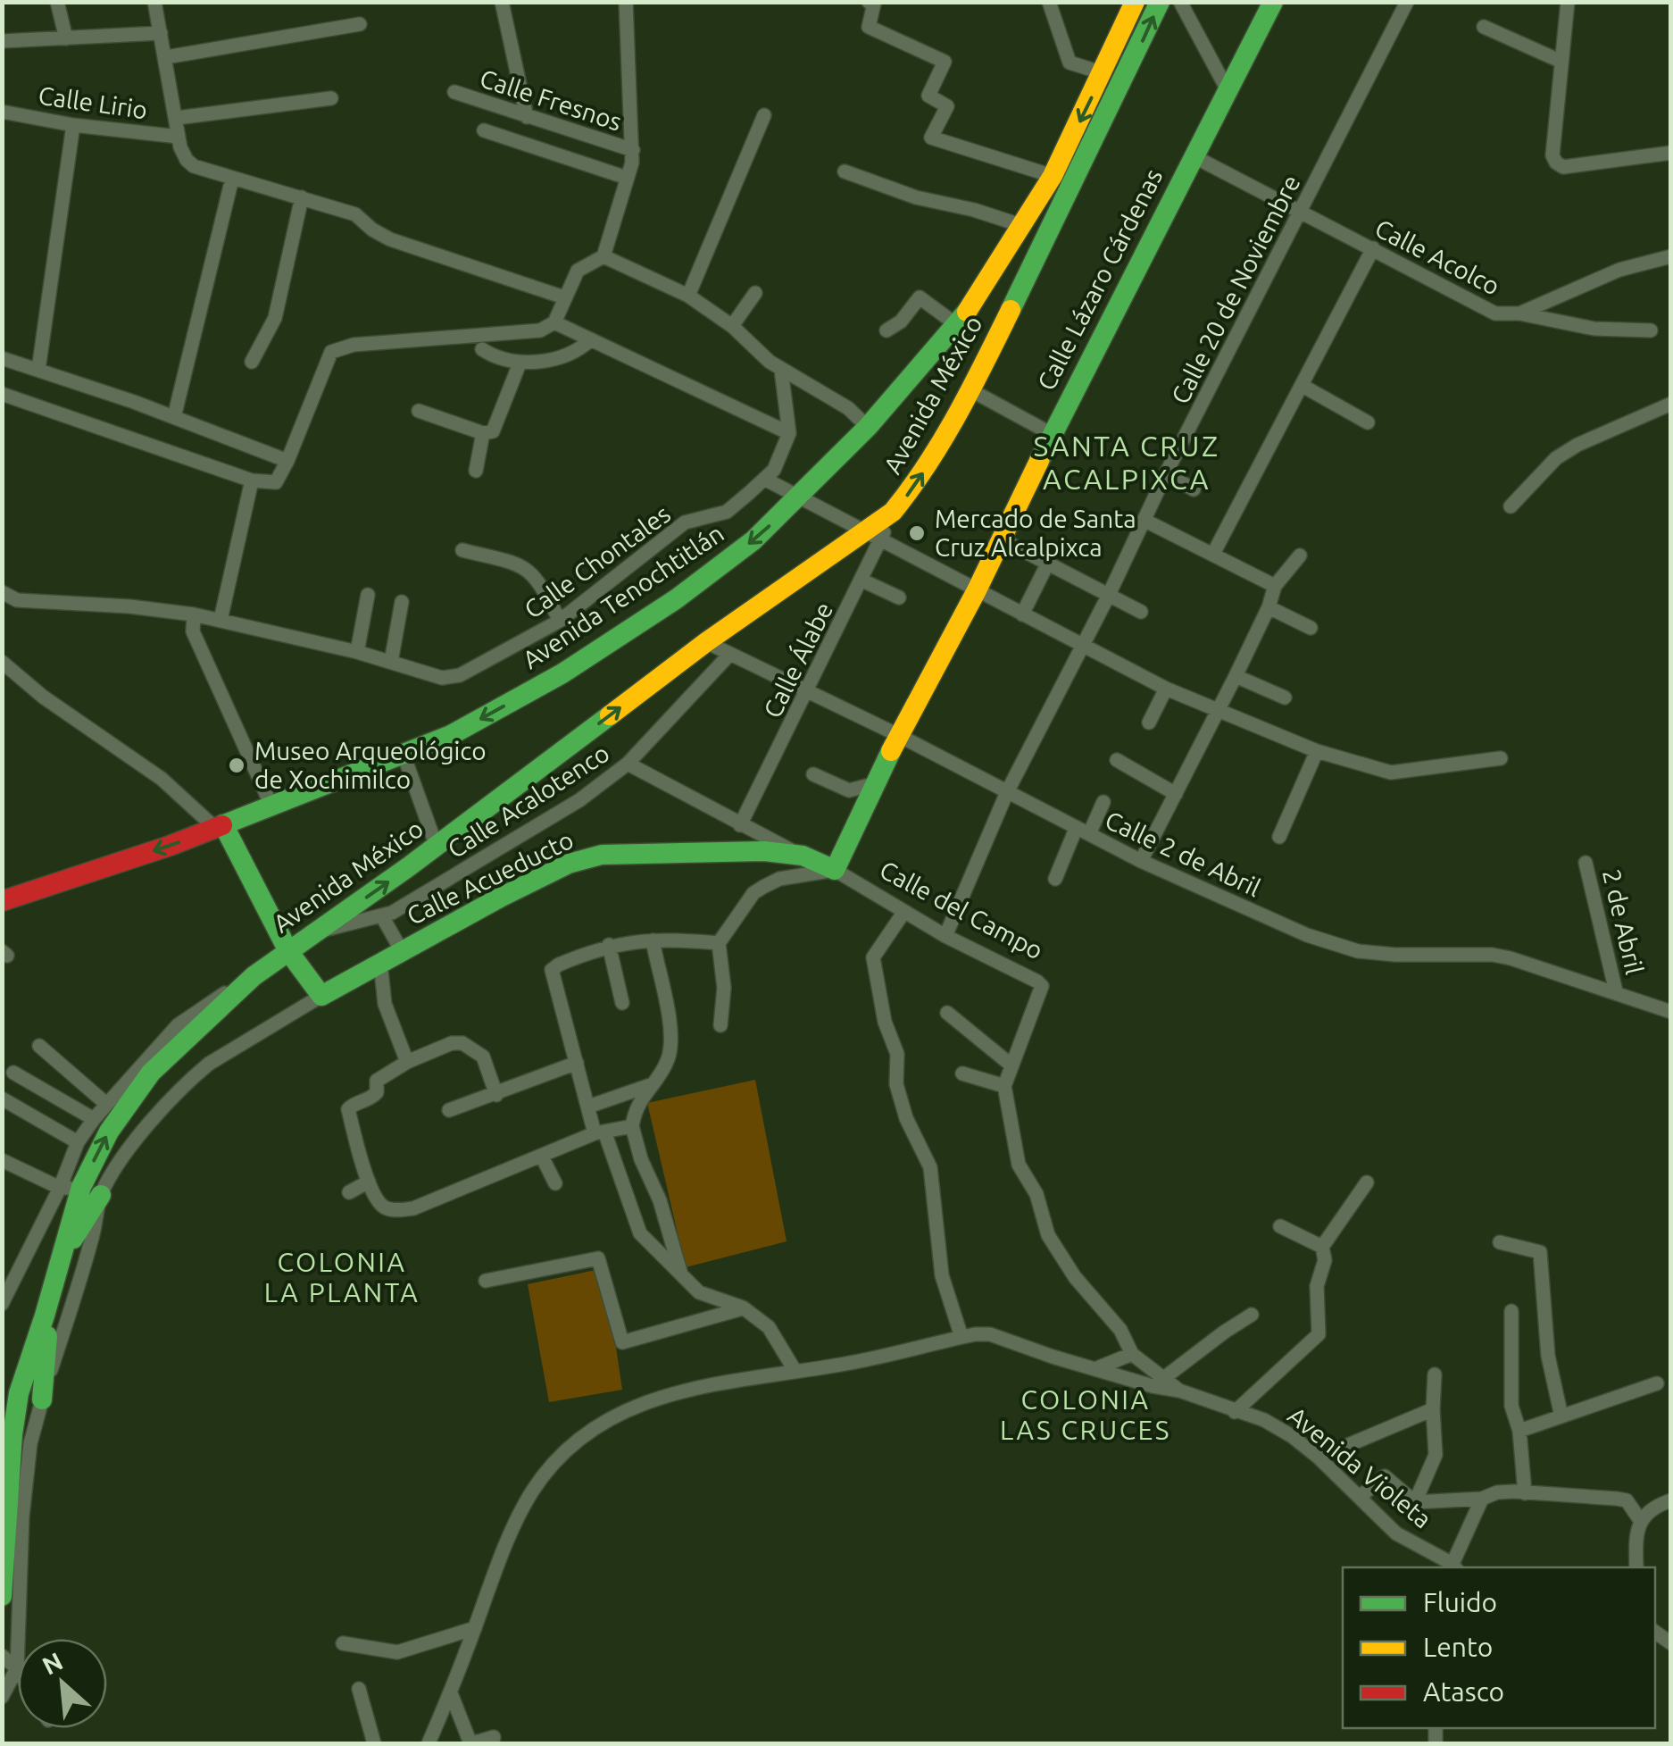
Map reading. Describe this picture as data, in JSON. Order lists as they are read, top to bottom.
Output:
{
  "streets": {
    "main road": [
      "Calle Lázaro Cárdenas",
      "Avenida México",
      "Avenida Tenochtitlán",
      "Calle Acueducto",
      "Calle del Campo"
    ],
    "street": [
      "Calle Fresnos",
      "Calle Lirio",
      "Calle Acolco",
      "Calle 20 de Noviembre",
      "Calle Chontales",
      "Calle Álabe",
      "Calle Acalotenco",
      "Calle 2 de Abril",
      "2 de Abril",
      "Avenida Violeta"
    ]
  },
  "crossings": [
    ["Calle Acolco", "Calle Lázaro Cárdenas"],
    ["Calle Acolco", "Calle 20 de Noviembre"],
    ["Calle Lázaro Cárdenas", "Calle 2 de Abril"],
    ["Calle Lázaro Cárdenas", "Calle del Campo"],
    ["Calle 20 de Noviembre", "Calle 2 de Abril"],
    ["Calle 20 de Noviembre", "Calle del Campo"],
    ["Avenida México", "Calle Álabe"],
    ["Avenida México", "Calle Acalotenco"],
    ["Avenida México", "Calle 2 de Abril"],
    ["Avenida México", "Calle Acueducto"],
    ["Calle Álabe", "Calle 2 de Abril"],
    ["Calle Álabe", "Calle del Campo"],
    ["Calle Acalotenco", "Calle 2 de Abril"],
    ["Calle Acalotenco", "Calle del Campo"],
    ["Calle 2 de Abril", "2 de Abril"],
    ["Calle Acueducto", "Calle del Campo"],
    ["Calle del Campo", "Avenida Violeta"]
  ],
  "one_way": ["Avenida México", "Avenida Tenochtitlán"],
  "districts": ["SANTA CRUZ ACALPIXCA", "COLONIA LA PLANTA", "COLONIA LAS CRUCES"],
  "places": ["Mercado de Santa Cruz Alcalpixca", "Museo Arqueológico de Xochimilco"],
  "legend": ["Fluido", "Lento", "Atasco"],
  "north": "top left"
}
